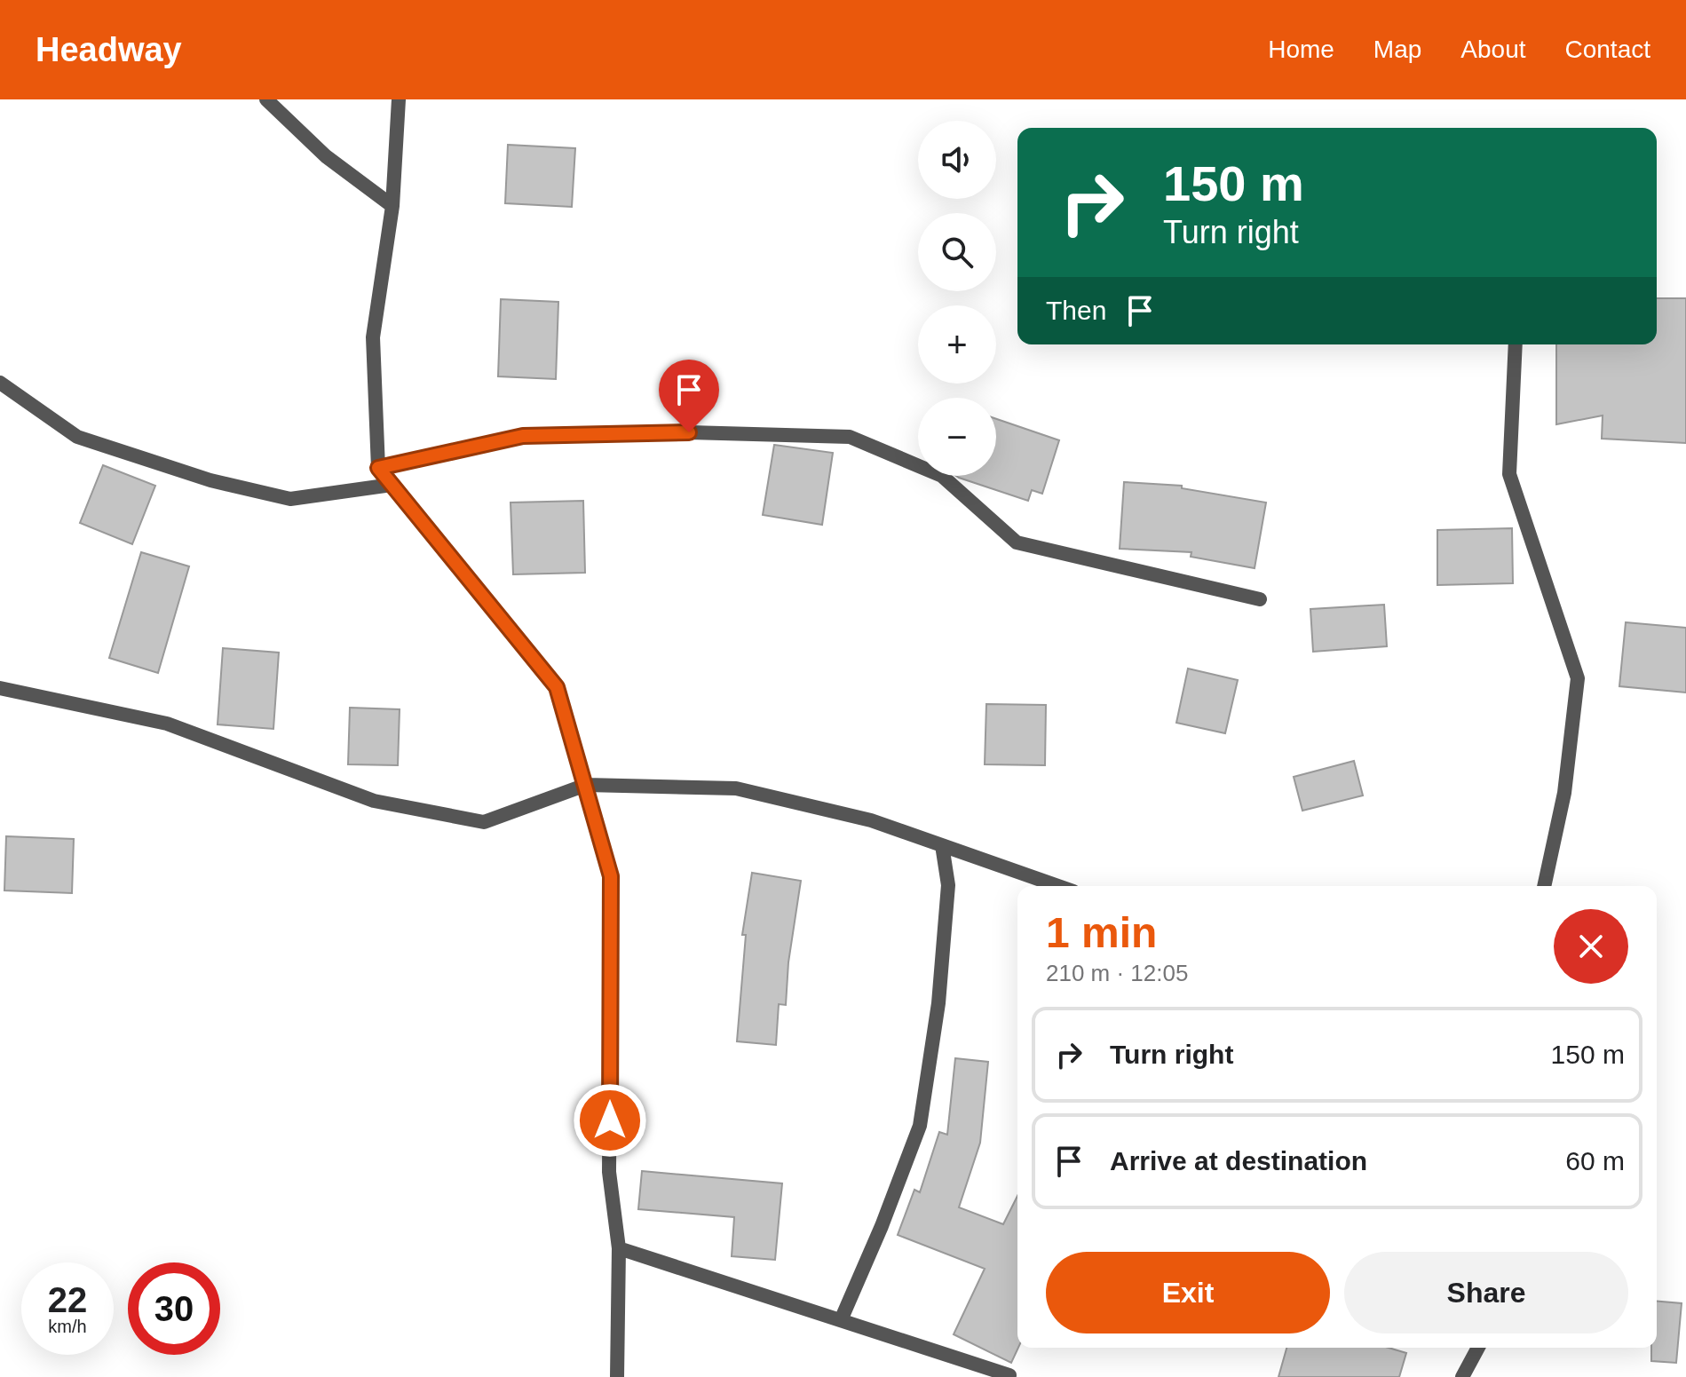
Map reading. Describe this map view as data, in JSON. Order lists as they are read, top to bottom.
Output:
{
  "page": {
    "header": "Headway",
    "nav": [
      "Home",
      "Map",
      "About",
      "Contact"
    ],
    "map_buttons": ["+", "−"],
    "turn": ["150 m", "Turn right"],
    "then": "Then",
    "heading": ["1 min", "210 m · 12:05"],
    "list": [
      {
        "name": "Turn right",
        "value": "150 m"
      },
      {
        "name": "Arrive at destination",
        "value": "60 m"
      }
    ],
    "buttons": ["Exit", "Share"],
    "speed": "22 km/h",
    "limit": "30"
  }
}
